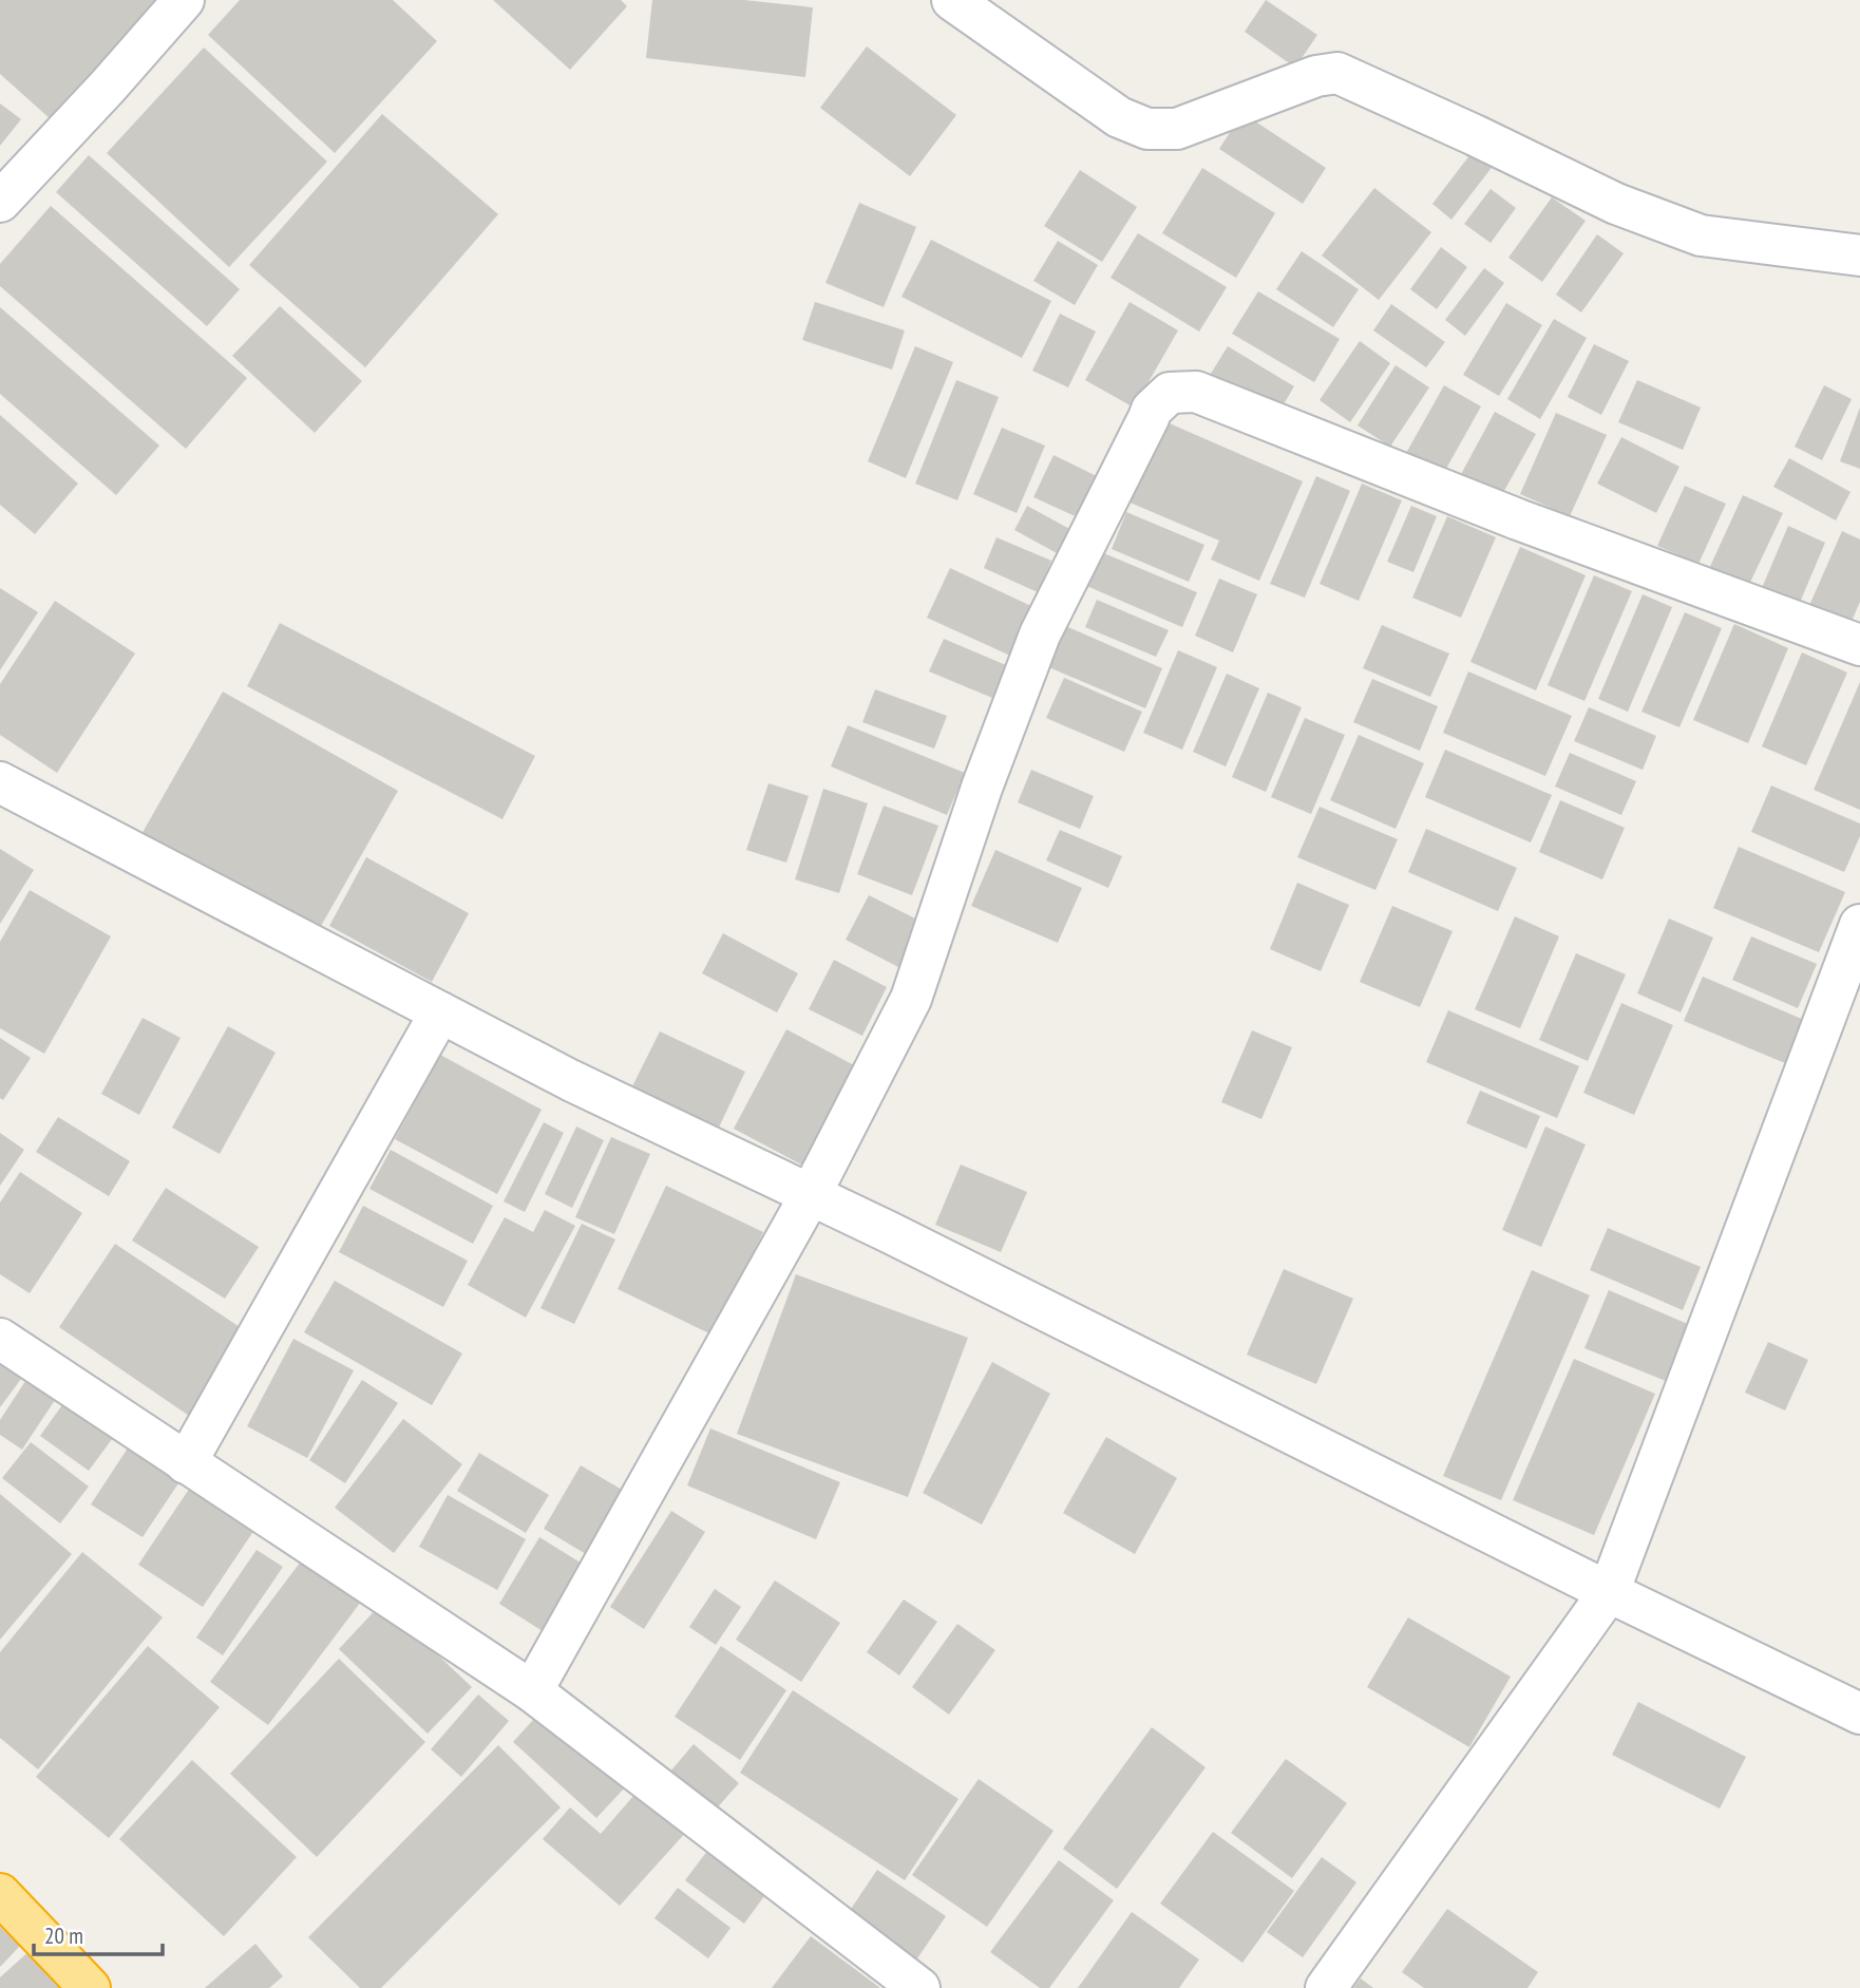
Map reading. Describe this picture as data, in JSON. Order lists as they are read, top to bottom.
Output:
{
  "scale_bar": "20 m"
}
